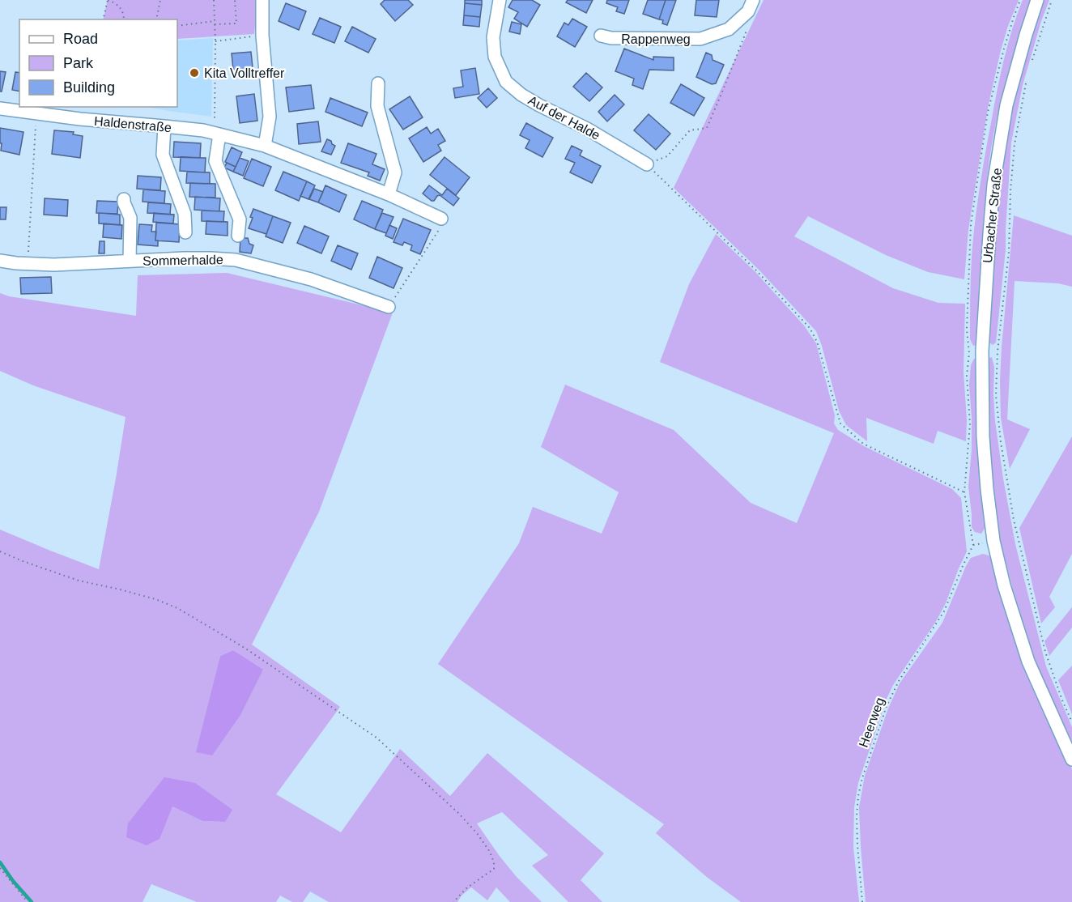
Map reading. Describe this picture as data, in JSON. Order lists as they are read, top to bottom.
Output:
{
  "streets": {
    "street": [
      "Rappenweg",
      "Auf der Halde",
      "Haldenstraße",
      "Urbacher Straße",
      "Sommerhalde"
    ],
    "path": ["Heerweg"]
  },
  "crossings": [
    ["Haldenstraße", "Sommerhalde"]
  ],
  "places": ["Kita Volltreffer"],
  "legend": ["Road", "Park", "Building"]
}
